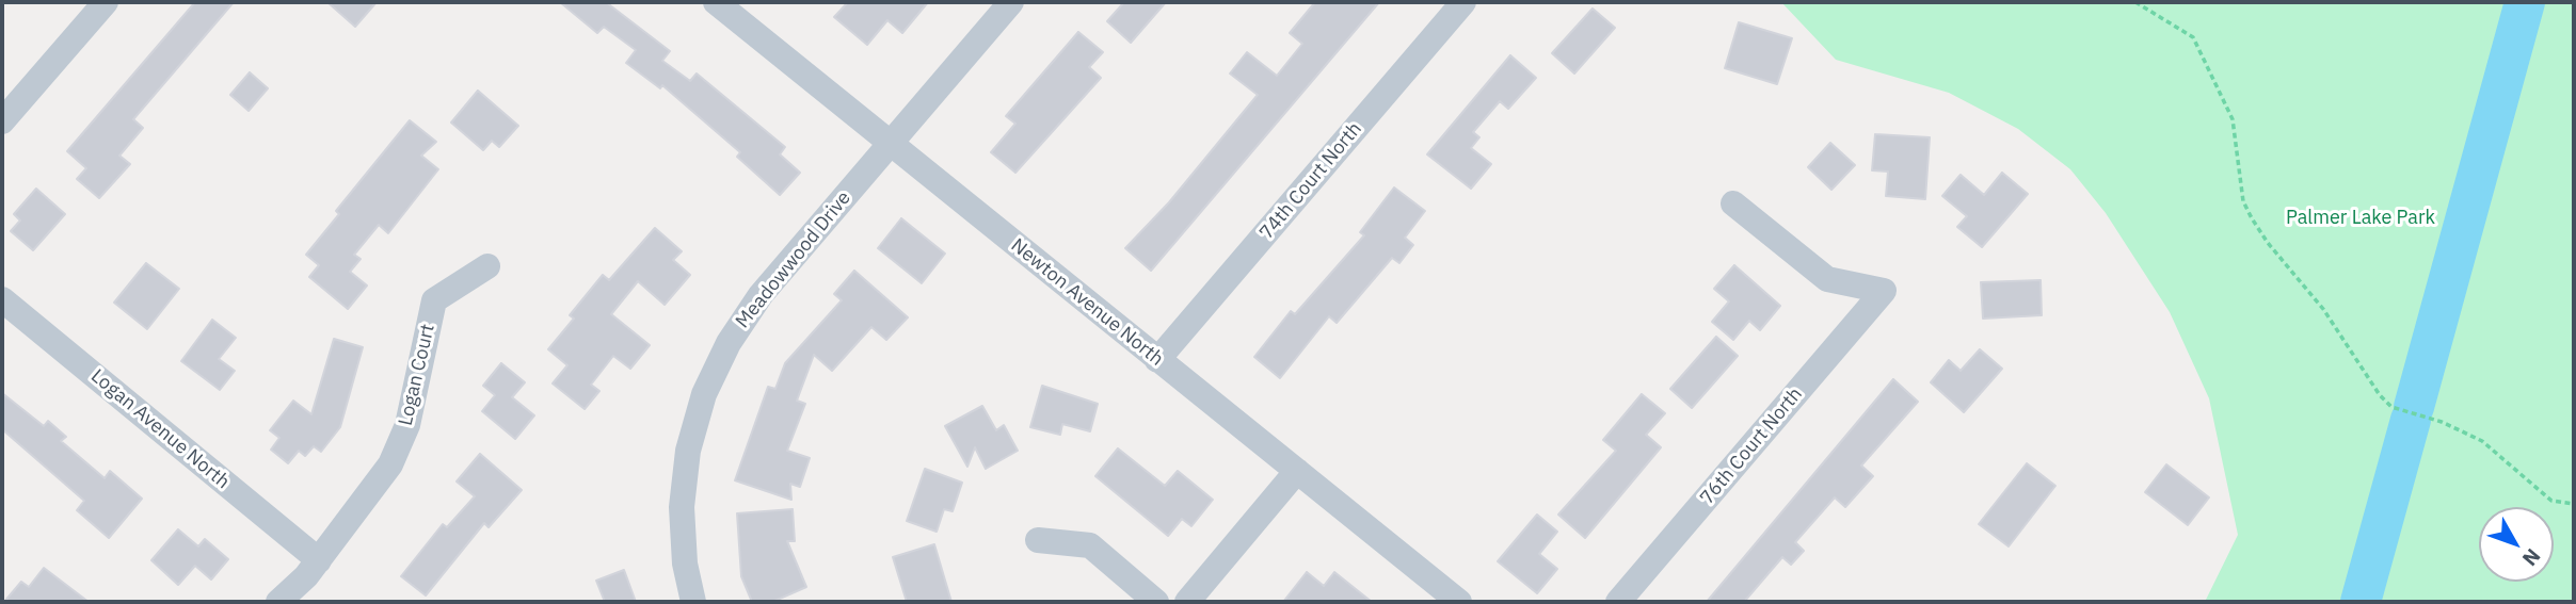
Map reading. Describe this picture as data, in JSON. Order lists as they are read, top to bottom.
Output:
{
  "streets": {
    "street": [
      "74th Court North",
      "Meadowwood Drive",
      "Newton Avenue North",
      "Logan Court",
      "Logan Avenue North",
      "76th Court North"
    ]
  },
  "crossings": [
    ["74th Court North", "Newton Avenue North"],
    ["Meadowwood Drive", "Newton Avenue North"],
    ["Logan Court", "Logan Avenue North"]
  ],
  "parks": ["Palmer Lake Park"],
  "north": "bottom right"
}
